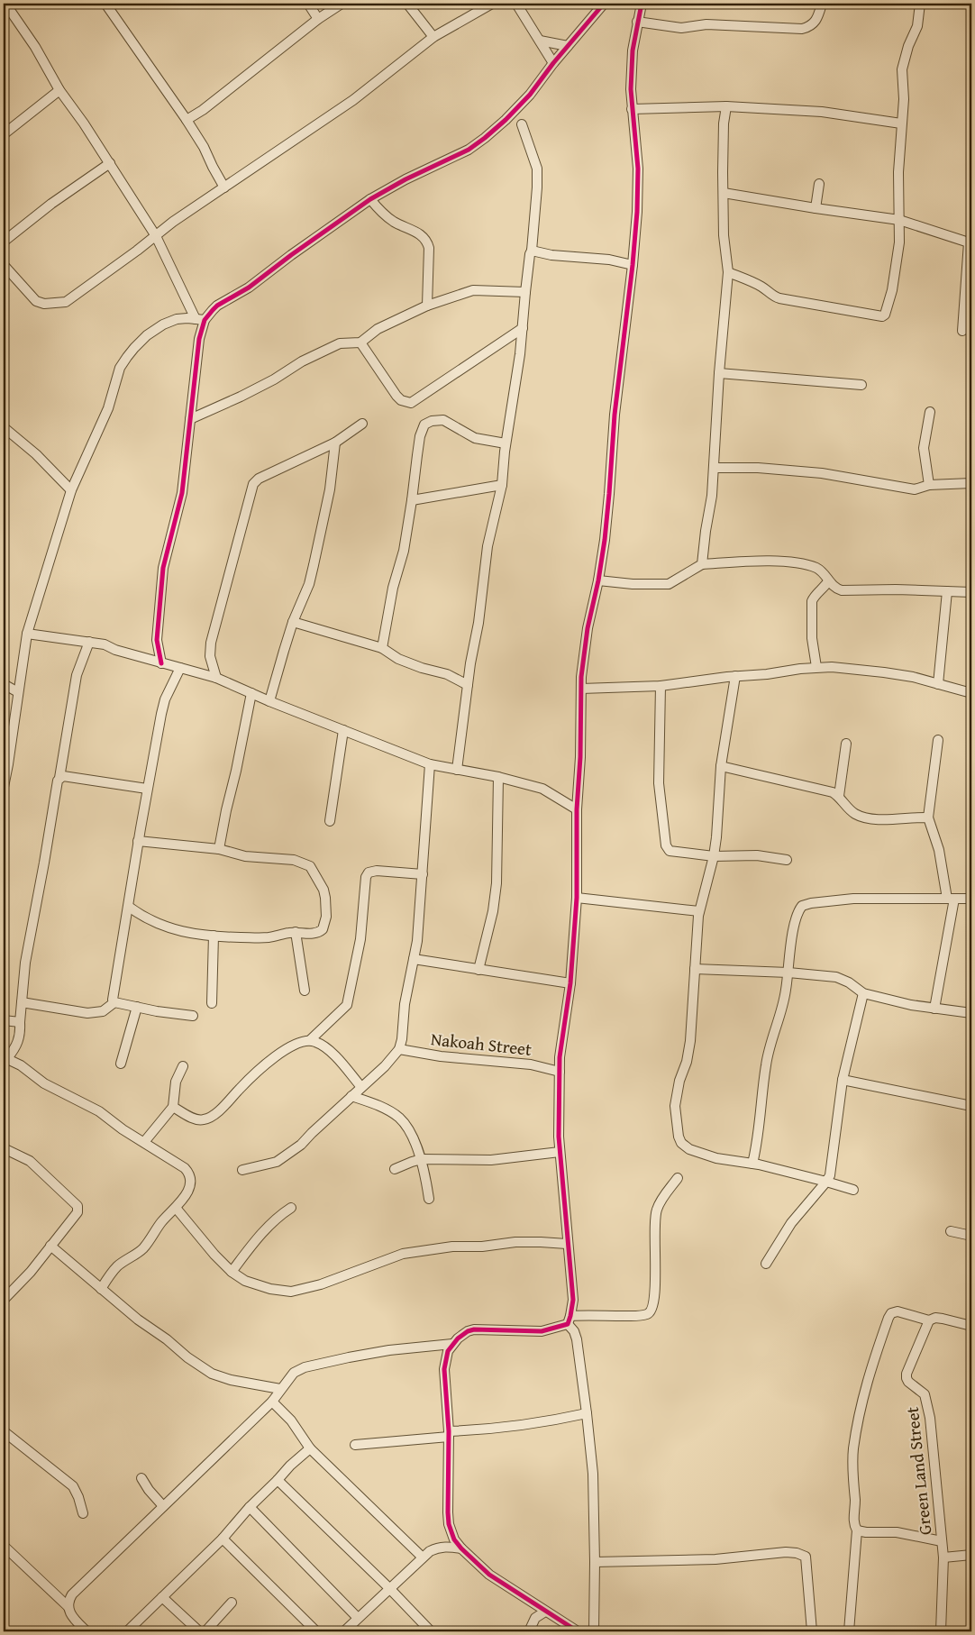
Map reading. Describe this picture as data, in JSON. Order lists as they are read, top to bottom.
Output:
{
  "streets": {
    "street": ["Nakoah Street", "Green Land Street"]
  }
}
